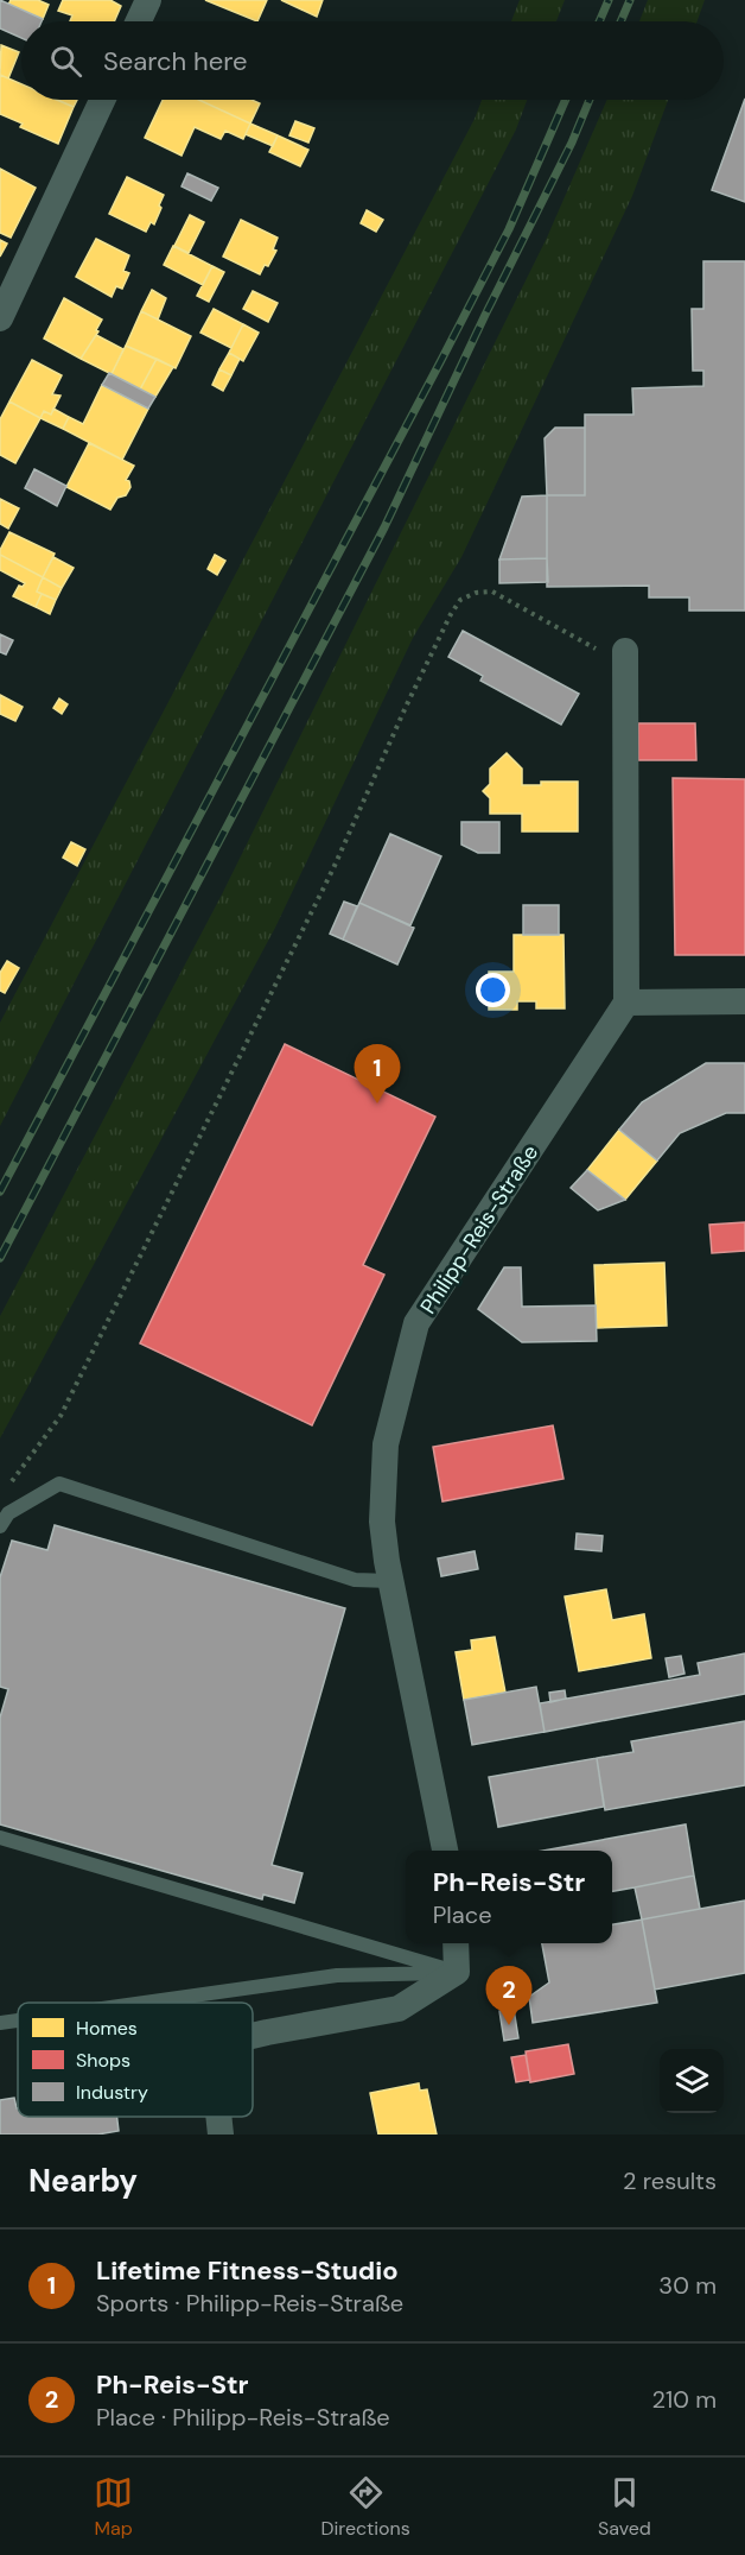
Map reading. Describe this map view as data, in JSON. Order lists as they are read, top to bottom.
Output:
{
  "streets": {
    "street": ["Philipp-Reis-Straße"]
  },
  "legend": ["Homes", "Shops", "Industry"],
  "page": {
    "search": "Search here",
    "pins": ["1", "2"],
    "popup": ["Ph-Reis-Str", "Place"],
    "heading": ["Nearby", "2 results"],
    "list": [
      {
        "mark": "1",
        "name": "Lifetime Fitness-Studio",
        "note": "Sports · Philipp-Reis-Straße",
        "value": "30 m"
      },
      {
        "mark": "2",
        "name": "Ph-Reis-Str",
        "note": "Place · Philipp-Reis-Straße",
        "value": "210 m"
      }
    ],
    "nav": ["Map", "Directions", "Saved"]
  }
}
